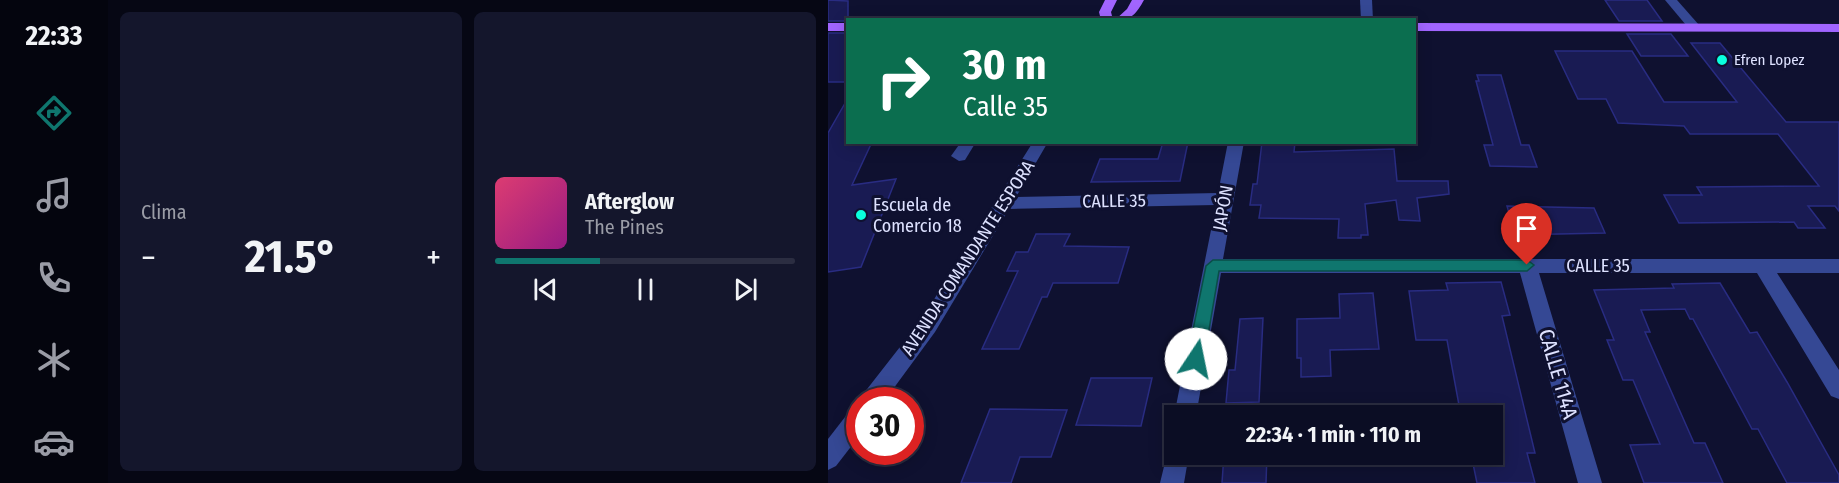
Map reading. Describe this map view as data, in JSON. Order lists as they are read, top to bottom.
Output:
{
  "streets": {
    "street": [
      "CALLE 35",
      "JAPÓN",
      "AVENIDA COMANDANTE ESPORA",
      "CALLE 114A"
    ]
  },
  "crossings": [
    ["CALLE 35", "JAPÓN"],
    ["CALLE 35", "AVENIDA COMANDANTE ESPORA"],
    ["CALLE 35", "CALLE 114A"]
  ],
  "places": ["Efren Lopez", "Escuela de Comercio 18"],
  "page": {
    "tabs": "22:33",
    "tile": "Clima",
    "turn": ["30 m", "Calle 35"],
    "song": ["Afterglow", "The Pines"],
    "heat": ["−", "21.5°", "+"],
    "limit": "30",
    "trip": "22:34 · 1 min · 110 m"
  }
}
